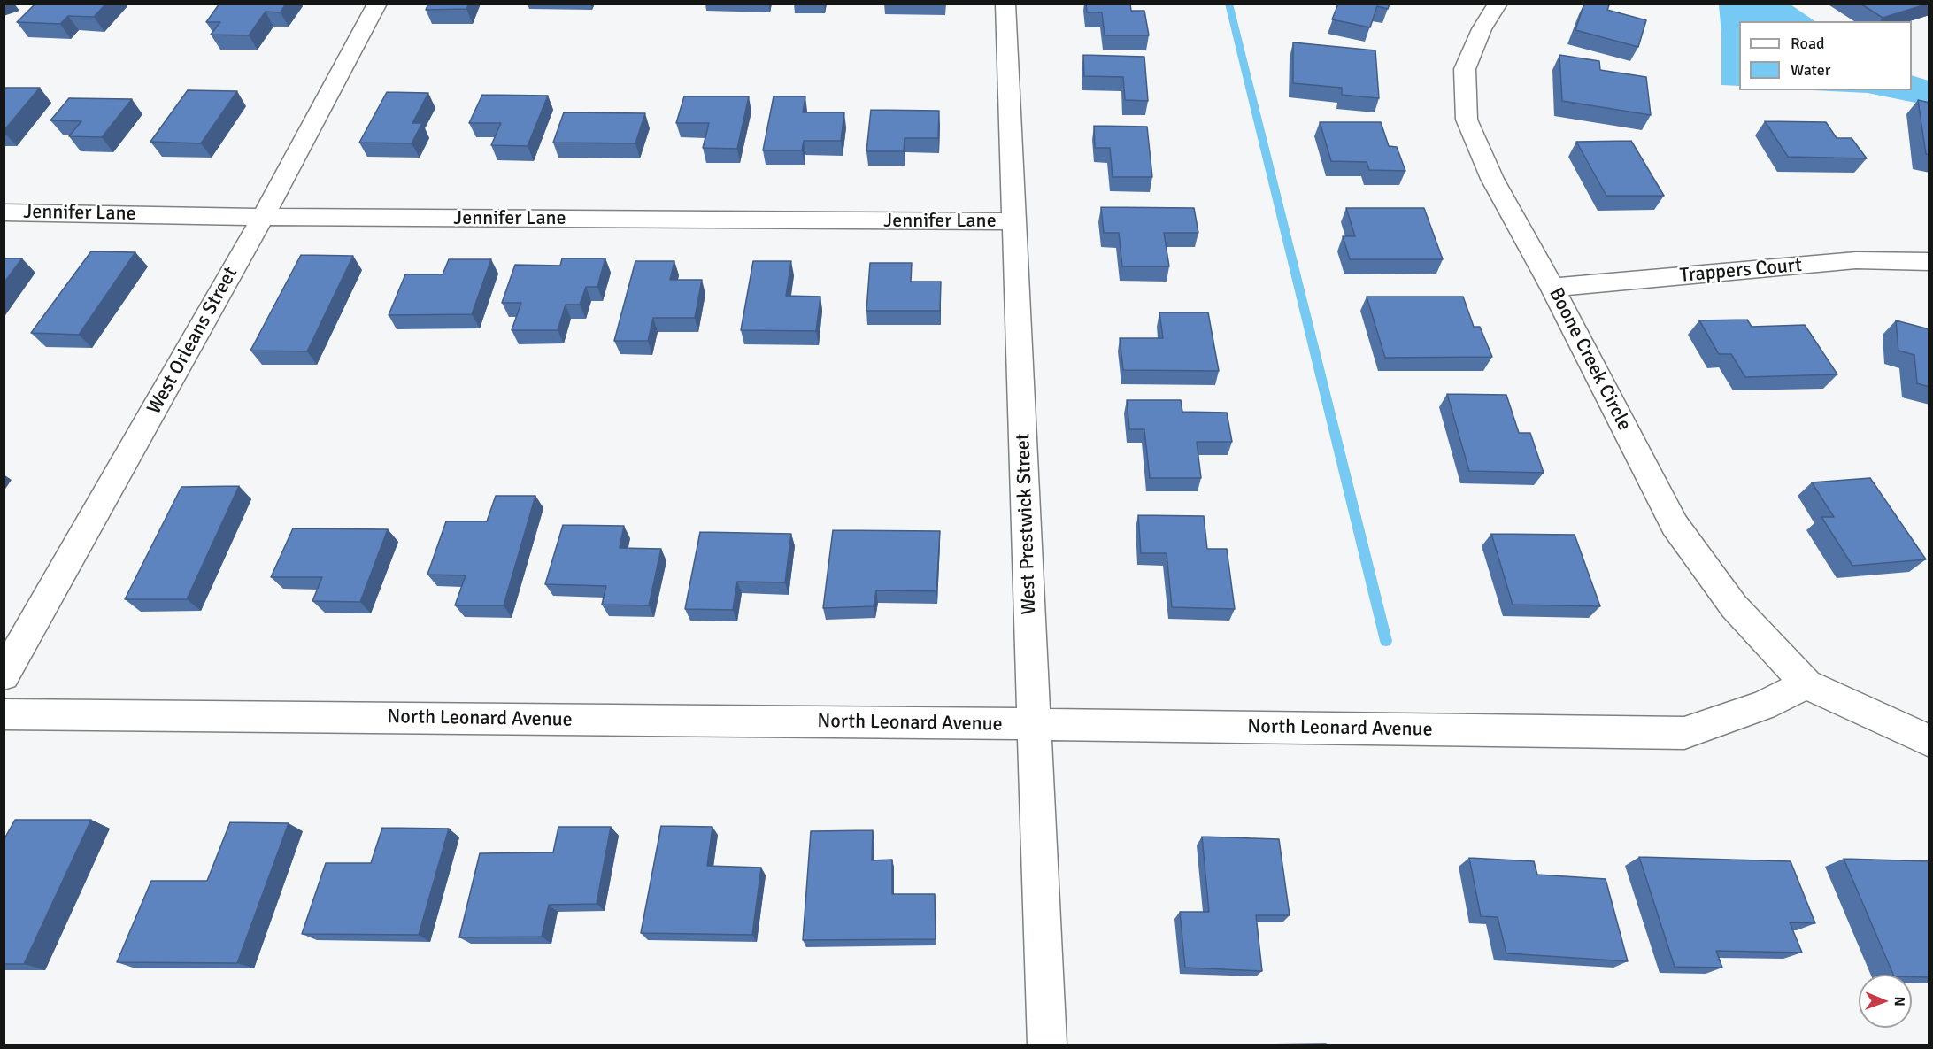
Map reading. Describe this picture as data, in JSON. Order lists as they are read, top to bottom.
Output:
{
  "streets": {
    "street": [
      "Jennifer Lane",
      "Trappers Court",
      "West Orleans Street",
      "Boone Creek Circle",
      "West Prestwick Street",
      "North Leonard Avenue"
    ]
  },
  "crossings": [
    ["Jennifer Lane", "West Orleans Street"],
    ["Jennifer Lane", "West Prestwick Street"],
    ["Trappers Court", "Boone Creek Circle"],
    ["Boone Creek Circle", "North Leonard Avenue"],
    ["West Prestwick Street", "North Leonard Avenue"]
  ],
  "legend": ["Road", "Water"],
  "north": "right"
}
